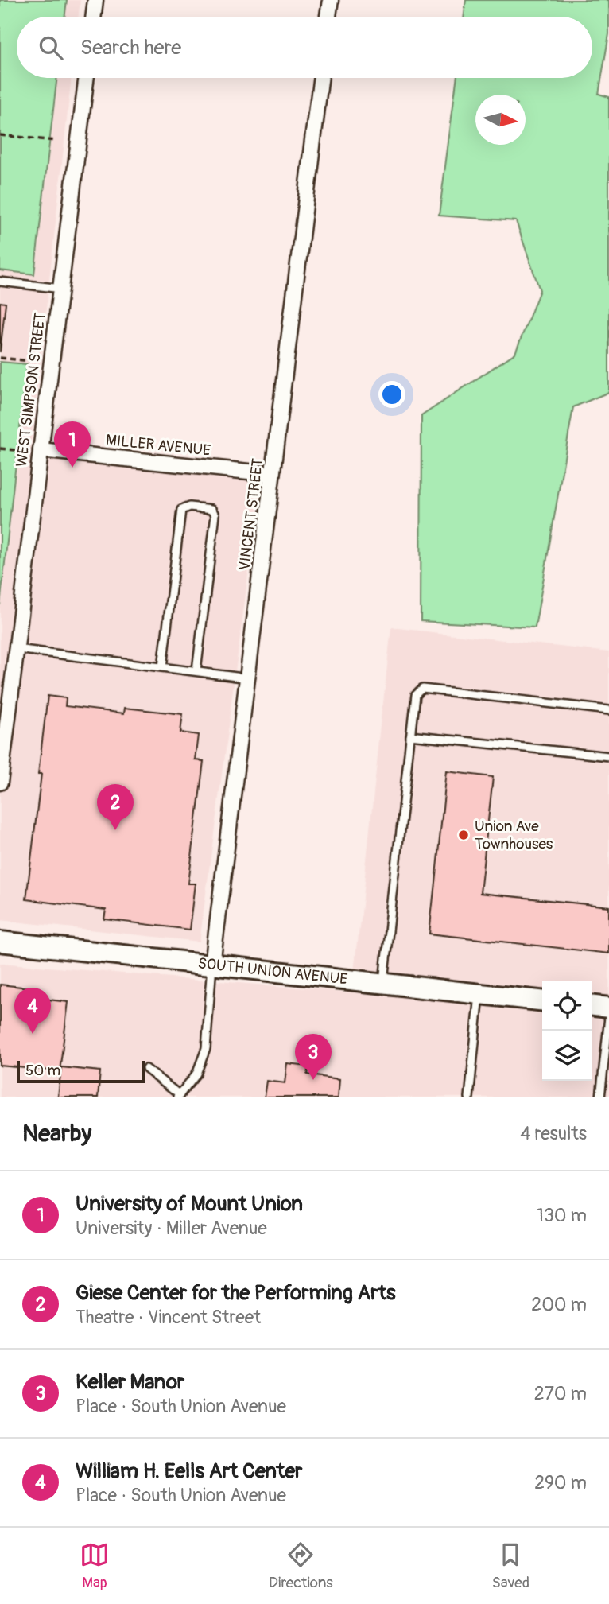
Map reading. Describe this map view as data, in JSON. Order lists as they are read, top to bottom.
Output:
{
  "streets": {
    "main road": ["SOUTH UNION AVENUE"],
    "street": ["WEST SIMPSON STREET", "MILLER AVENUE", "VINCENT STREET"]
  },
  "crossings": [
    ["WEST SIMPSON STREET", "MILLER AVENUE"],
    ["MILLER AVENUE", "VINCENT STREET"],
    ["VINCENT STREET", "SOUTH UNION AVENUE"]
  ],
  "places": ["Union Ave Townhouses"],
  "scale_bar": "50 m",
  "north": "right",
  "page": {
    "search": "Search here",
    "pins": [
      "1",
      "2",
      "4",
      "3"
    ],
    "scale": "50 m",
    "heading": ["Nearby", "4 results"],
    "list": [
      {
        "mark": "1",
        "name": "University of Mount Union",
        "note": "University · Miller Avenue",
        "value": "130 m"
      },
      {
        "mark": "2",
        "name": "Giese Center for the Performing Arts",
        "note": "Theatre · Vincent Street",
        "value": "200 m"
      },
      {
        "mark": "3",
        "name": "Keller Manor",
        "note": "Place · South Union Avenue",
        "value": "270 m"
      },
      {
        "mark": "4",
        "name": "William H. Eells Art Center",
        "note": "Place · South Union Avenue",
        "value": "290 m"
      }
    ],
    "nav": ["Map", "Directions", "Saved"]
  }
}
